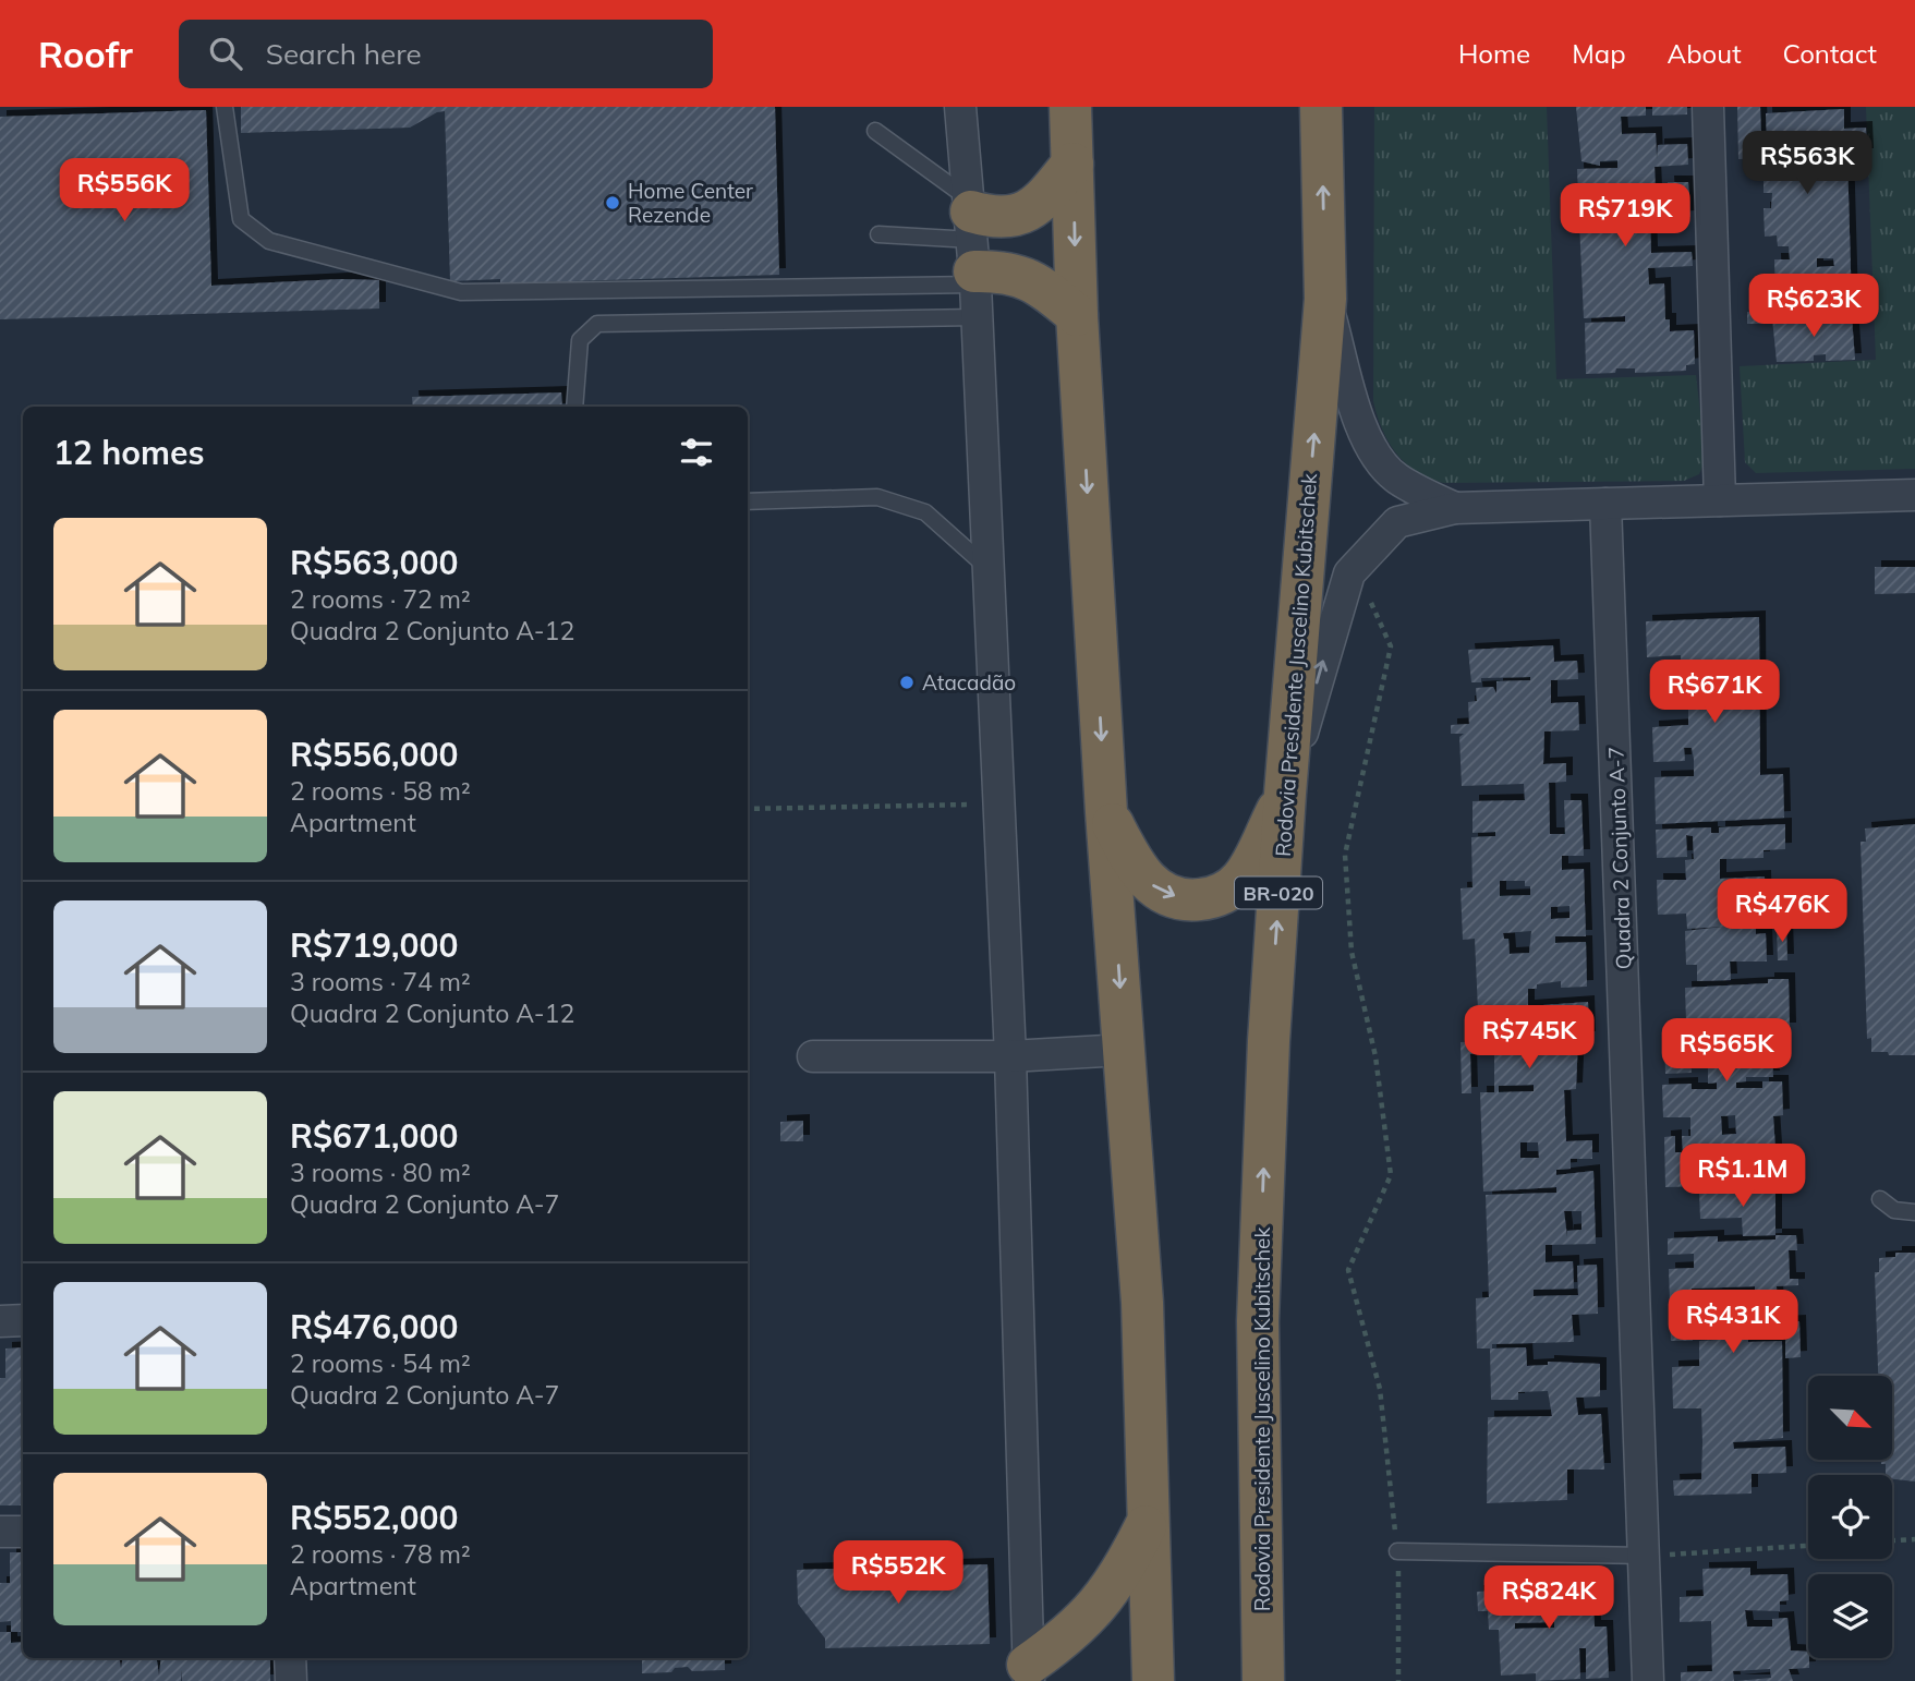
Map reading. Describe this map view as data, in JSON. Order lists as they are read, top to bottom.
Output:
{
  "streets": {
    "highway": ["Rodovia Presidente Juscelino Kubitschek", "BR-020"],
    "street": ["Quadra 2 Conjunto A-7"]
  },
  "places": ["Home Center Rezende", "Atacadão"],
  "north": "bottom right",
  "page": {
    "header": "Roofr",
    "search": "Search here",
    "nav": [
      "Home",
      "Map",
      "About",
      "Contact"
    ],
    "price": [
      "R$563K",
      "R$556K",
      "R$719K",
      "R$623K",
      "R$671K",
      "R$476K",
      "R$745K",
      "R$565K",
      "R$1.1M",
      "R$431K",
      "R$552K",
      "R$824K"
    ],
    "heading": "12 homes",
    "list": [
      {
        "name": "R$563,000",
        "note": "2 rooms · 72 m² · Quadra 2 Conjunto A-12"
      },
      {
        "name": "R$556,000",
        "note": "2 rooms · 58 m² · Apartment"
      },
      {
        "name": "R$719,000",
        "note": "3 rooms · 74 m² · Quadra 2 Conjunto A-12"
      },
      {
        "name": "R$671,000",
        "note": "3 rooms · 80 m² · Quadra 2 Conjunto A-7"
      },
      {
        "name": "R$476,000",
        "note": "2 rooms · 54 m² · Quadra 2 Conjunto A-7"
      },
      {
        "name": "R$552,000",
        "note": "2 rooms · 78 m² · Apartment"
      }
    ]
  }
}
